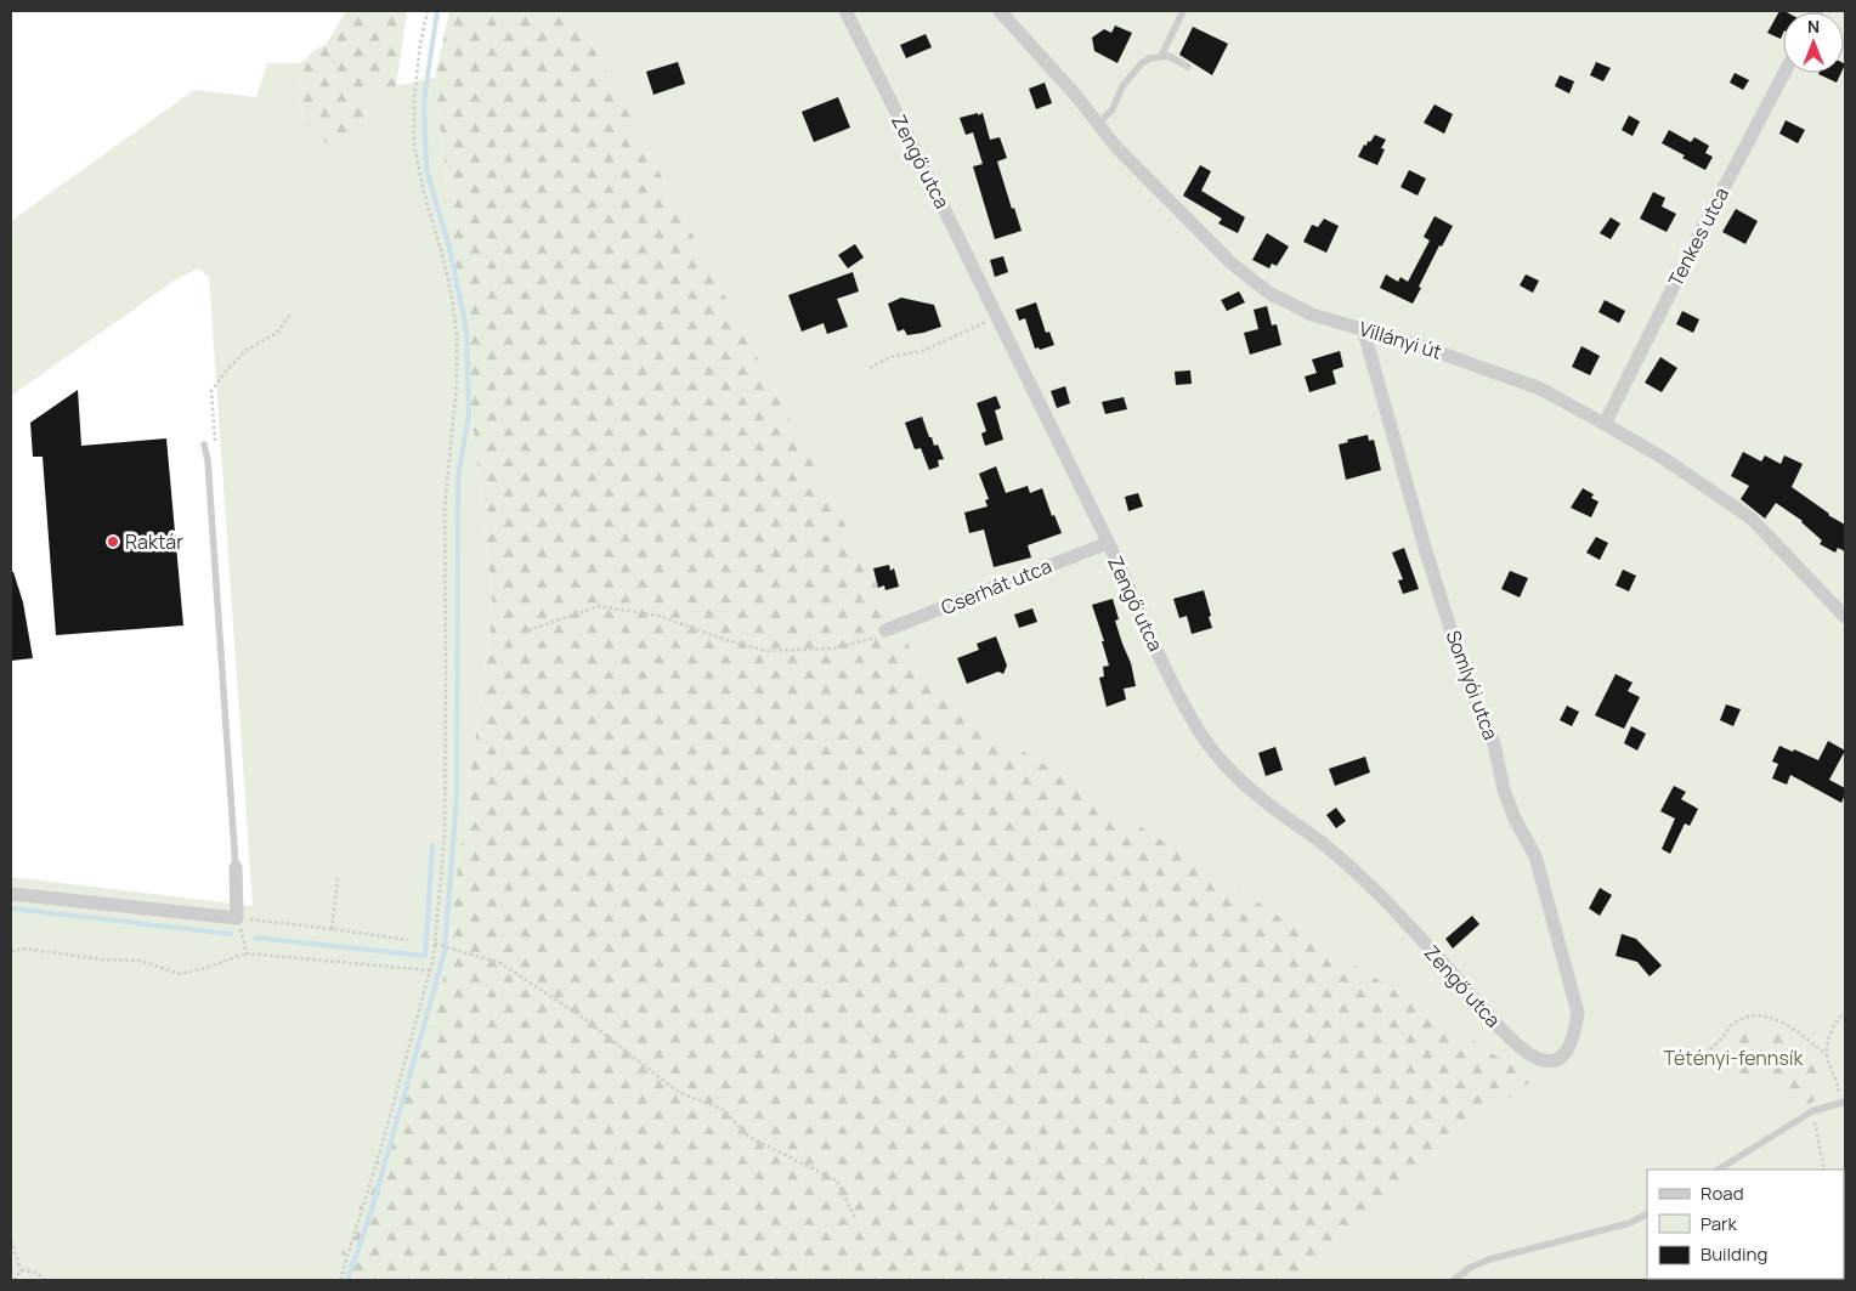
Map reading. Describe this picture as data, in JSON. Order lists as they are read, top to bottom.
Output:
{
  "streets": {
    "street": [
      "Zengő utca",
      "Tenkes utca",
      "Villányi út",
      "Cserhát utca",
      "Somlyói utca"
    ]
  },
  "crossings": [
    ["Zengő utca", "Cserhát utca"],
    ["Zengő utca", "Somlyói utca"],
    ["Tenkes utca", "Villányi út"],
    ["Villányi út", "Somlyói utca"]
  ],
  "parks": ["Tétényi-fennsík"],
  "places": ["Raktár"],
  "legend": ["Road", "Park", "Building"],
  "north": "top"
}
